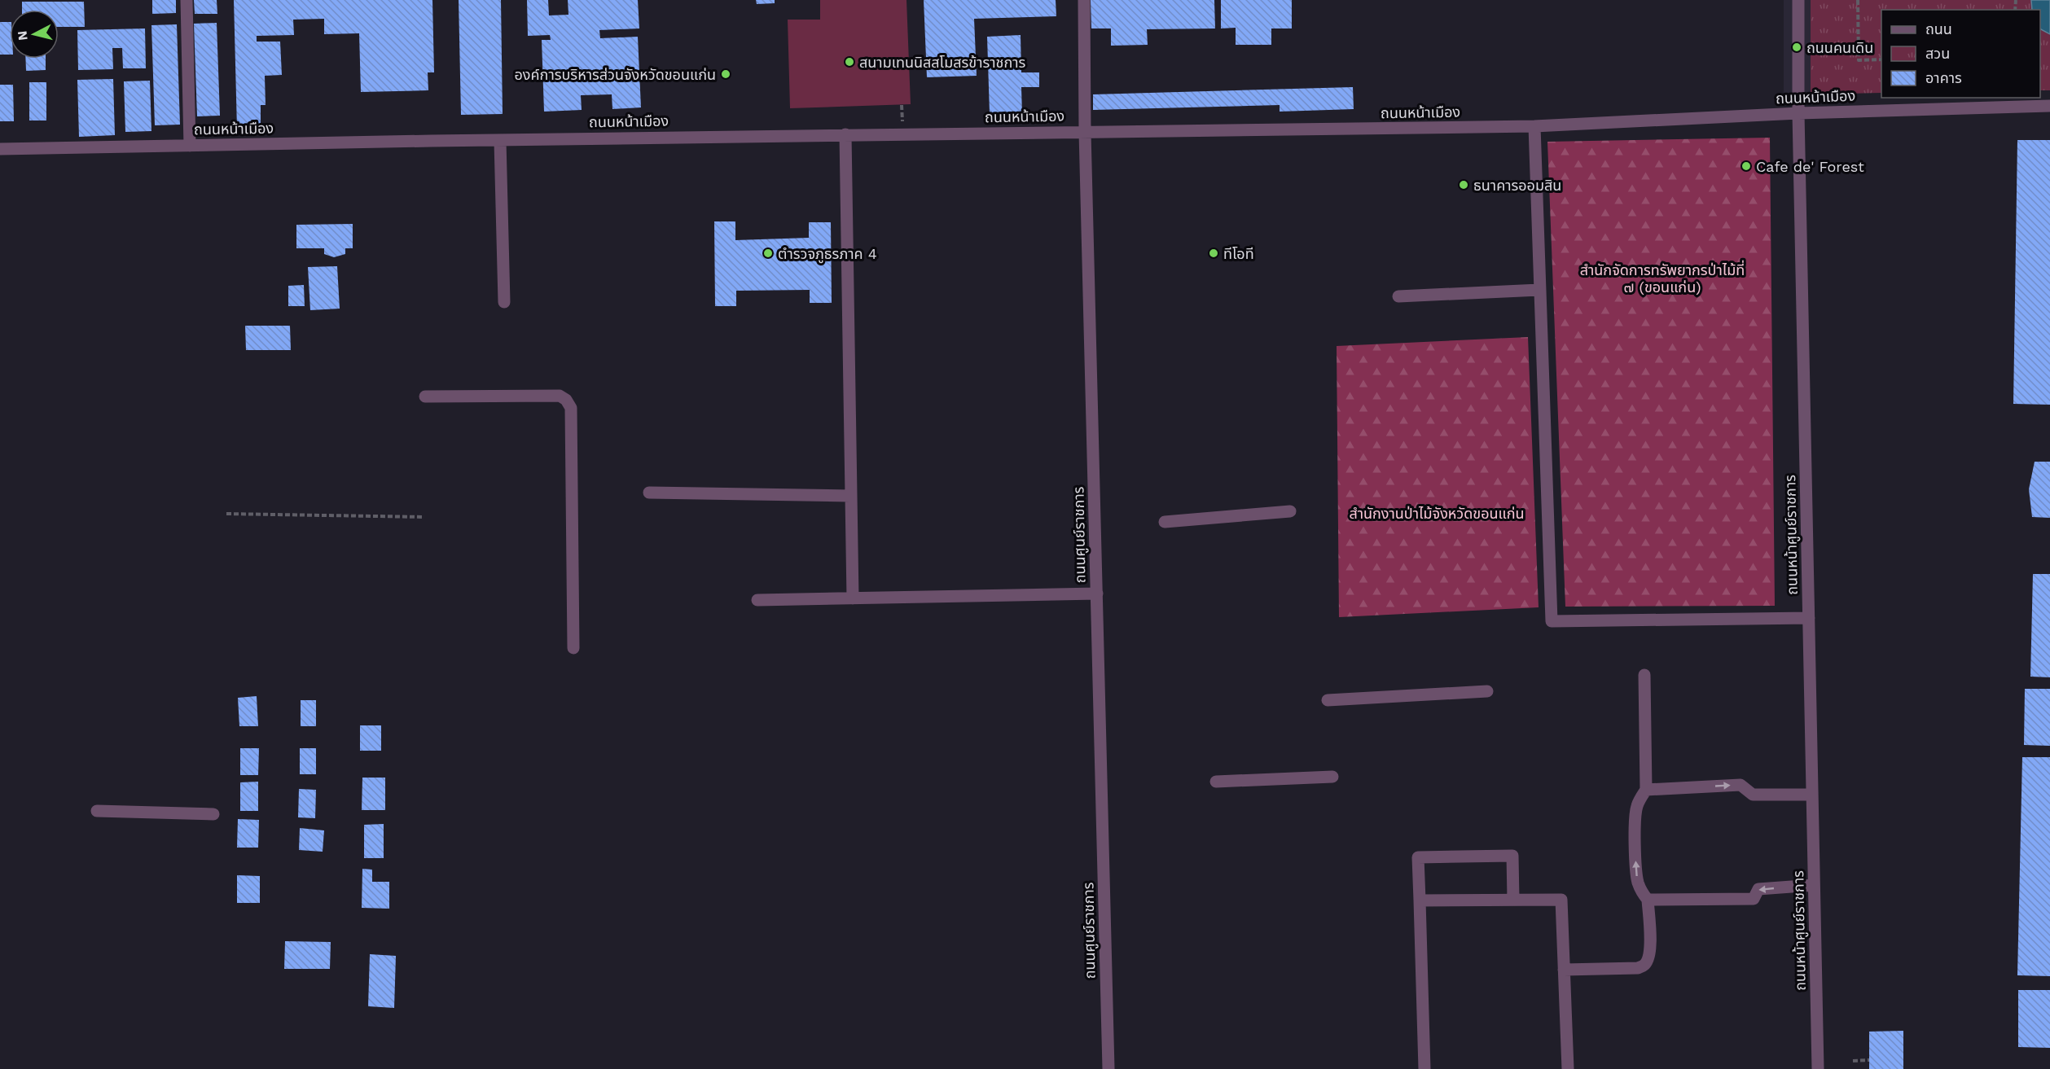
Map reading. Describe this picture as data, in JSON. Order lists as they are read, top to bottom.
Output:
{
  "streets": {
    "street": ["ถนนหน้าเมือง", "ถนนศูนย์ราชการ", "ถนนหน้าศูนย์ราชการ"]
  },
  "crossings": [
    ["ถนนหน้าเมือง", "ถนนศูนย์ราชการ"],
    ["ถนนหน้าเมือง", "ถนนหน้าศูนย์ราชการ"]
  ],
  "parks": ["สำนักจัดการทรัพยากรป่าไม้ที่ ๗ (ขอนแก่น)", "สำนักงานป่าไม้จังหวัดขอนแก่น"],
  "places": [
    "ถนนคนเดิน",
    "สนามเทนนิสสโมสรข้าราชการ",
    "องค์การบริหารส่วนจังหวัดขอนแก่น",
    "Cafe de' Forest",
    "ธนาคารออมสิน",
    "ตำรวจภูธรภาค 4",
    "ทีโอที"
  ],
  "legend": ["ถนน", "สวน", "อาคาร"],
  "north": "left"
}
